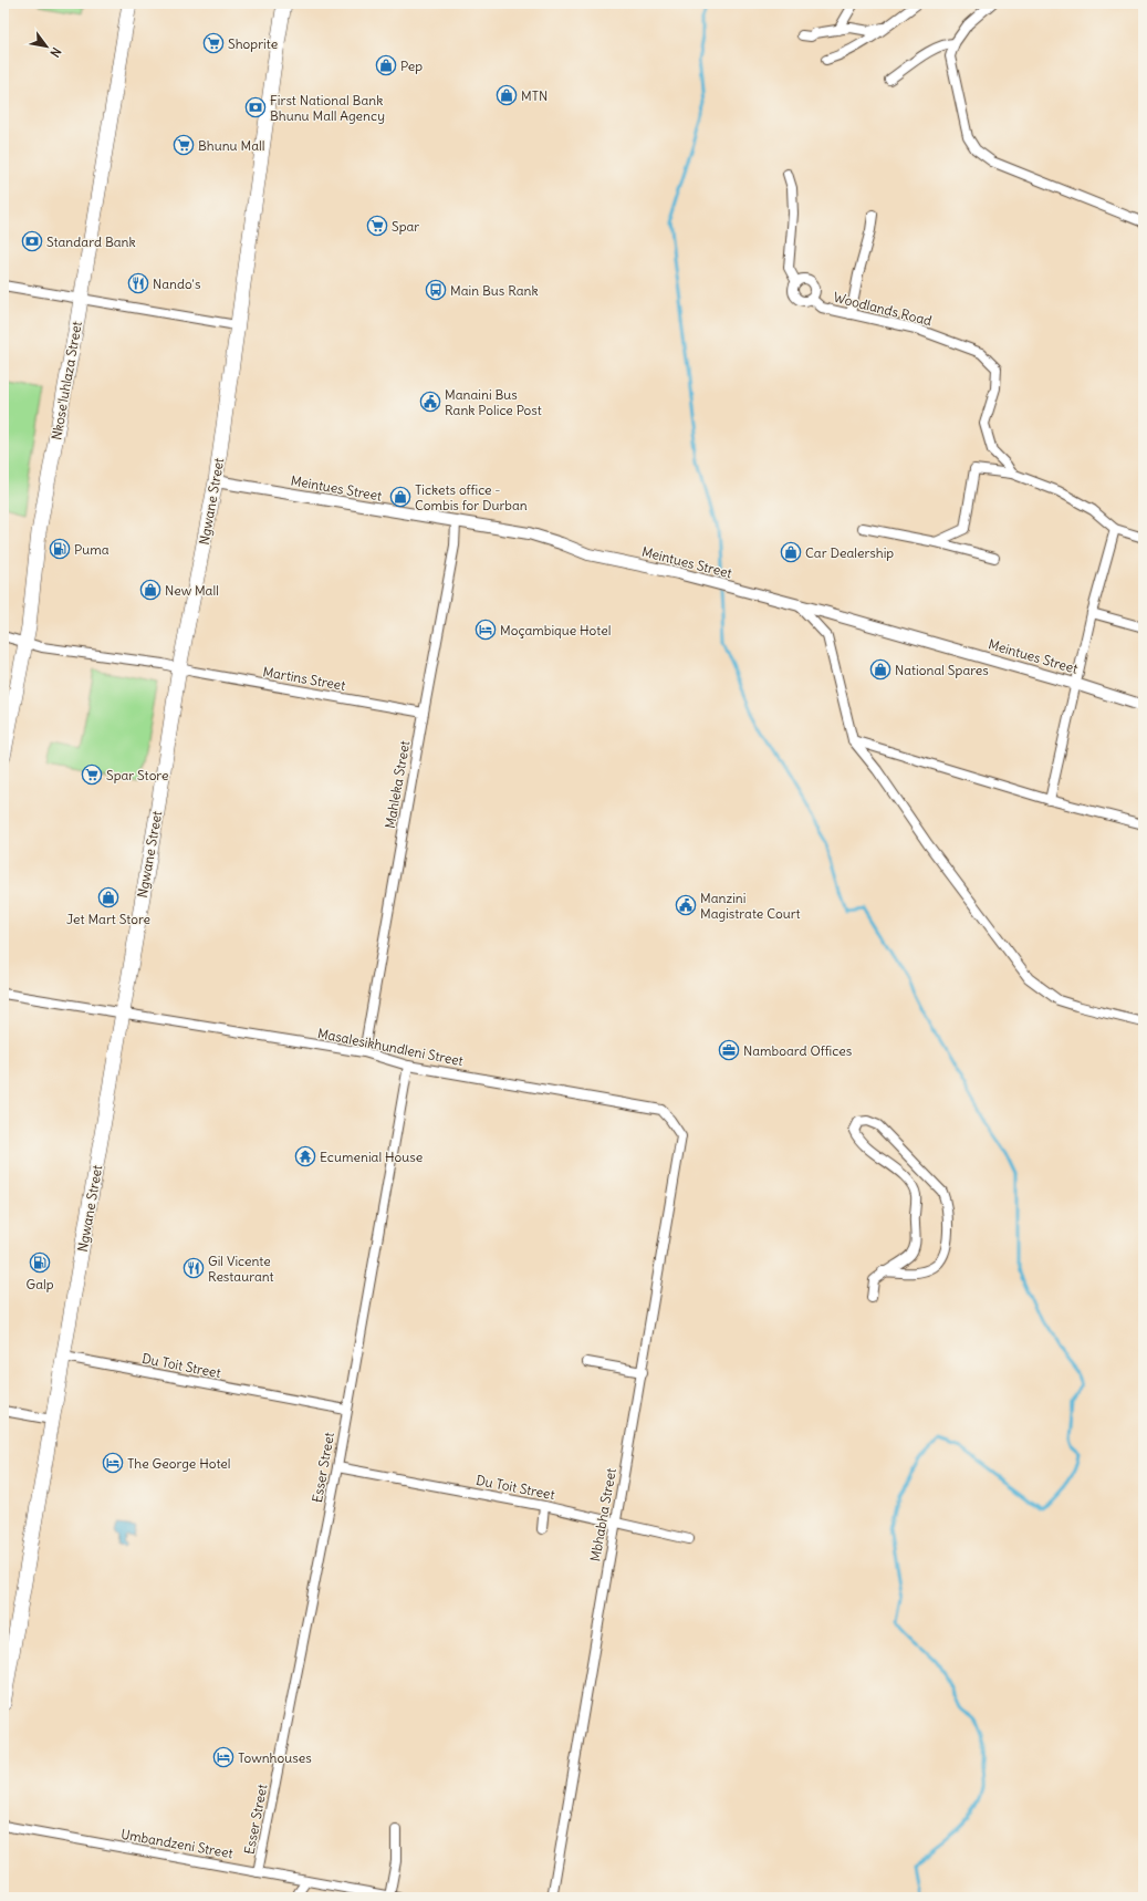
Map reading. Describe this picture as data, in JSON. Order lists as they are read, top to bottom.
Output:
{
  "streets": {
    "main road": ["Nkose'luhlaza Street", "Ngwane Street"],
    "street": [
      "Woodlands Road",
      "Meintues Street",
      "Martins Street",
      "Mahleka Street",
      "Masalesikhundleni Street",
      "Du Toit Street",
      "Esser Street",
      "Mbhabha Street",
      "Umbandzeni Street"
    ]
  },
  "crossings": [
    ["Nkose'luhlaza Street", "Martins Street"],
    ["Meintues Street", "Ngwane Street"],
    ["Meintues Street", "Mahleka Street"],
    ["Ngwane Street", "Martins Street"],
    ["Ngwane Street", "Masalesikhundleni Street"],
    ["Ngwane Street", "Du Toit Street"],
    ["Martins Street", "Mahleka Street"],
    ["Mahleka Street", "Masalesikhundleni Street"],
    ["Masalesikhundleni Street", "Esser Street"],
    ["Masalesikhundleni Street", "Mbhabha Street"],
    ["Du Toit Street", "Esser Street"],
    ["Du Toit Street", "Mbhabha Street"],
    ["Esser Street", "Umbandzeni Street"]
  ],
  "places": {
    "supermarket": [
      "Shoprite",
      "Bhunu Mall",
      "Spar",
      "Spar Store"
    ],
    "shop": [
      "Pep",
      "MTN",
      "Tickets office - Combis for Durban",
      "Car Dealership",
      "New Mall",
      "National Spares",
      "Jet Mart Store"
    ],
    "bank": ["First National Bank Bhunu Mall Agency", "Standard Bank"],
    "restaurant": ["Nando's", "Gil Vicente Restaurant"],
    "bus stop": ["Main Bus Rank"],
    "public building": ["Manaini Bus Rank Police Post", "Manzini Magistrate Court"],
    "fuel station": ["Puma", "Galp"],
    "hotel": ["Moçambique Hotel", "The George Hotel", "Townhouses"],
    "office": ["Namboard Offices"],
    "temple": ["Ecumenial House"]
  },
  "north": "bottom right"
}
